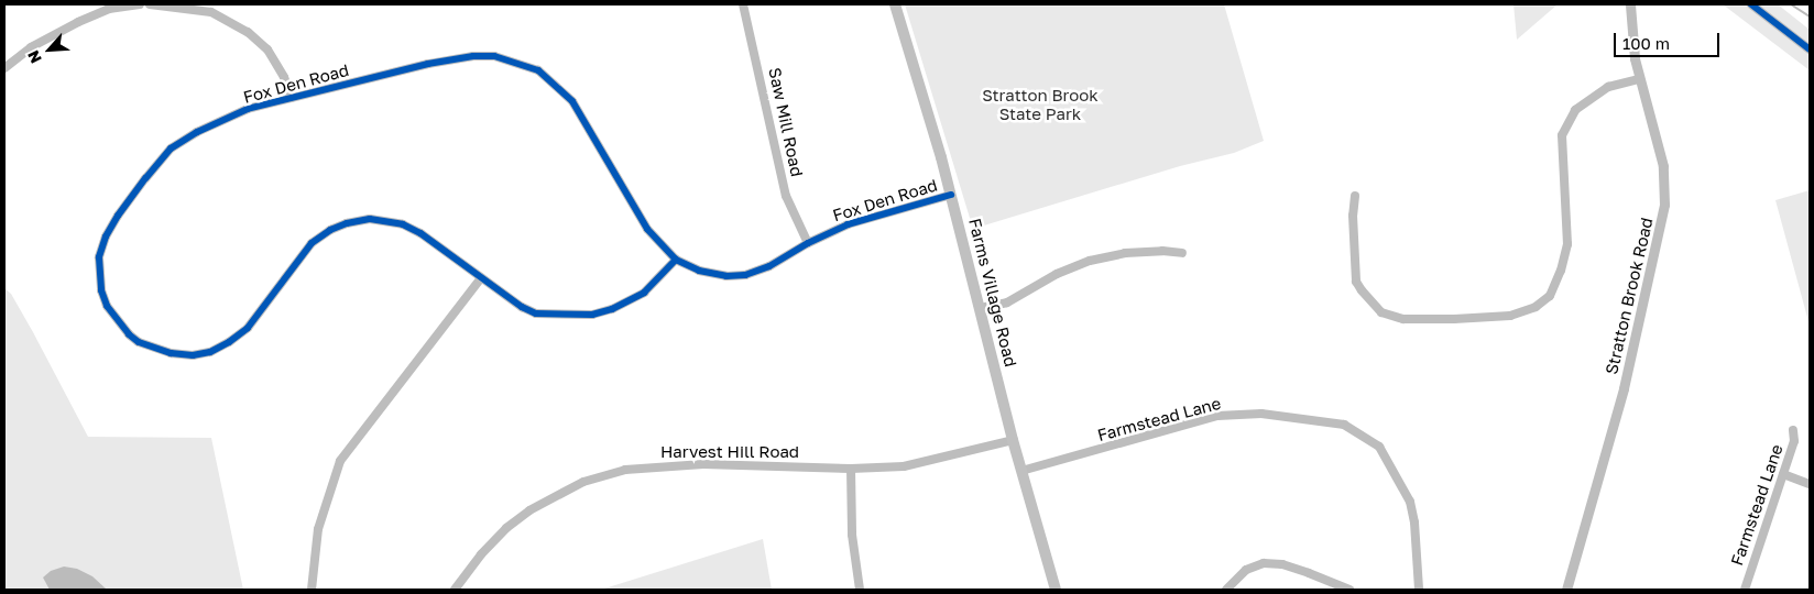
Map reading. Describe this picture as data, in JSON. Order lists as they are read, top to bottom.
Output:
{
  "streets": {
    "main road": ["Farms Village Road"],
    "street": [
      "Fox Den Road",
      "Saw Mill Road",
      "Stratton Brook Road",
      "Farmstead Lane",
      "Harvest Hill Road"
    ]
  },
  "crossings": [
    ["Fox Den Road", "Saw Mill Road"],
    ["Fox Den Road", "Farms Village Road"],
    ["Farms Village Road", "Farmstead Lane"],
    ["Farms Village Road", "Harvest Hill Road"]
  ],
  "parks": ["Stratton Brook State Park"],
  "scale_bar": "100 m",
  "north": "bottom left"
}
